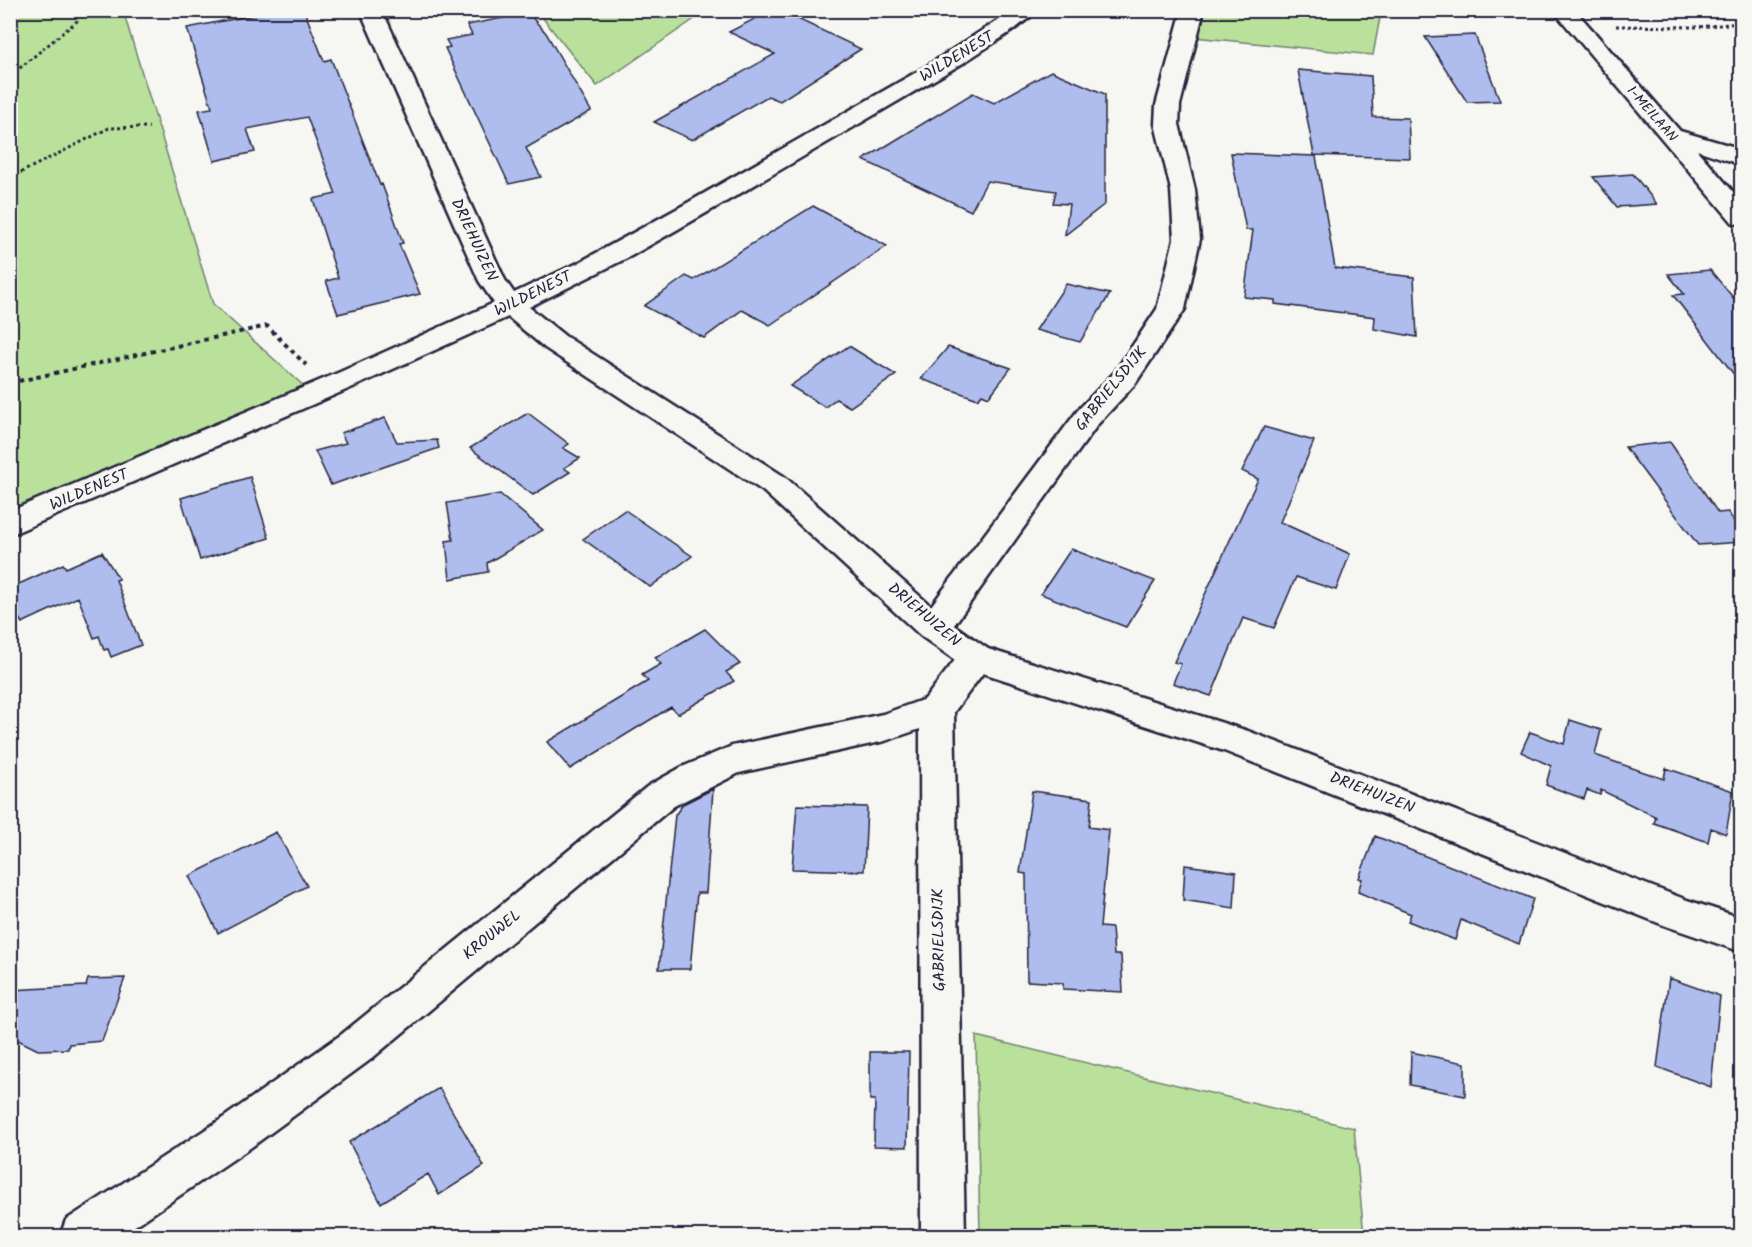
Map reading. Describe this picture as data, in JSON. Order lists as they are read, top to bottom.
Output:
{
  "streets": {
    "street": [
      "WILDENEST",
      "1-MEILAAN",
      "DRIEHUIZEN",
      "GABRIELSDIJK",
      "KROUWEL"
    ]
  },
  "crossings": [
    ["WILDENEST", "DRIEHUIZEN"],
    ["DRIEHUIZEN", "GABRIELSDIJK"],
    ["GABRIELSDIJK", "KROUWEL"]
  ]
}
